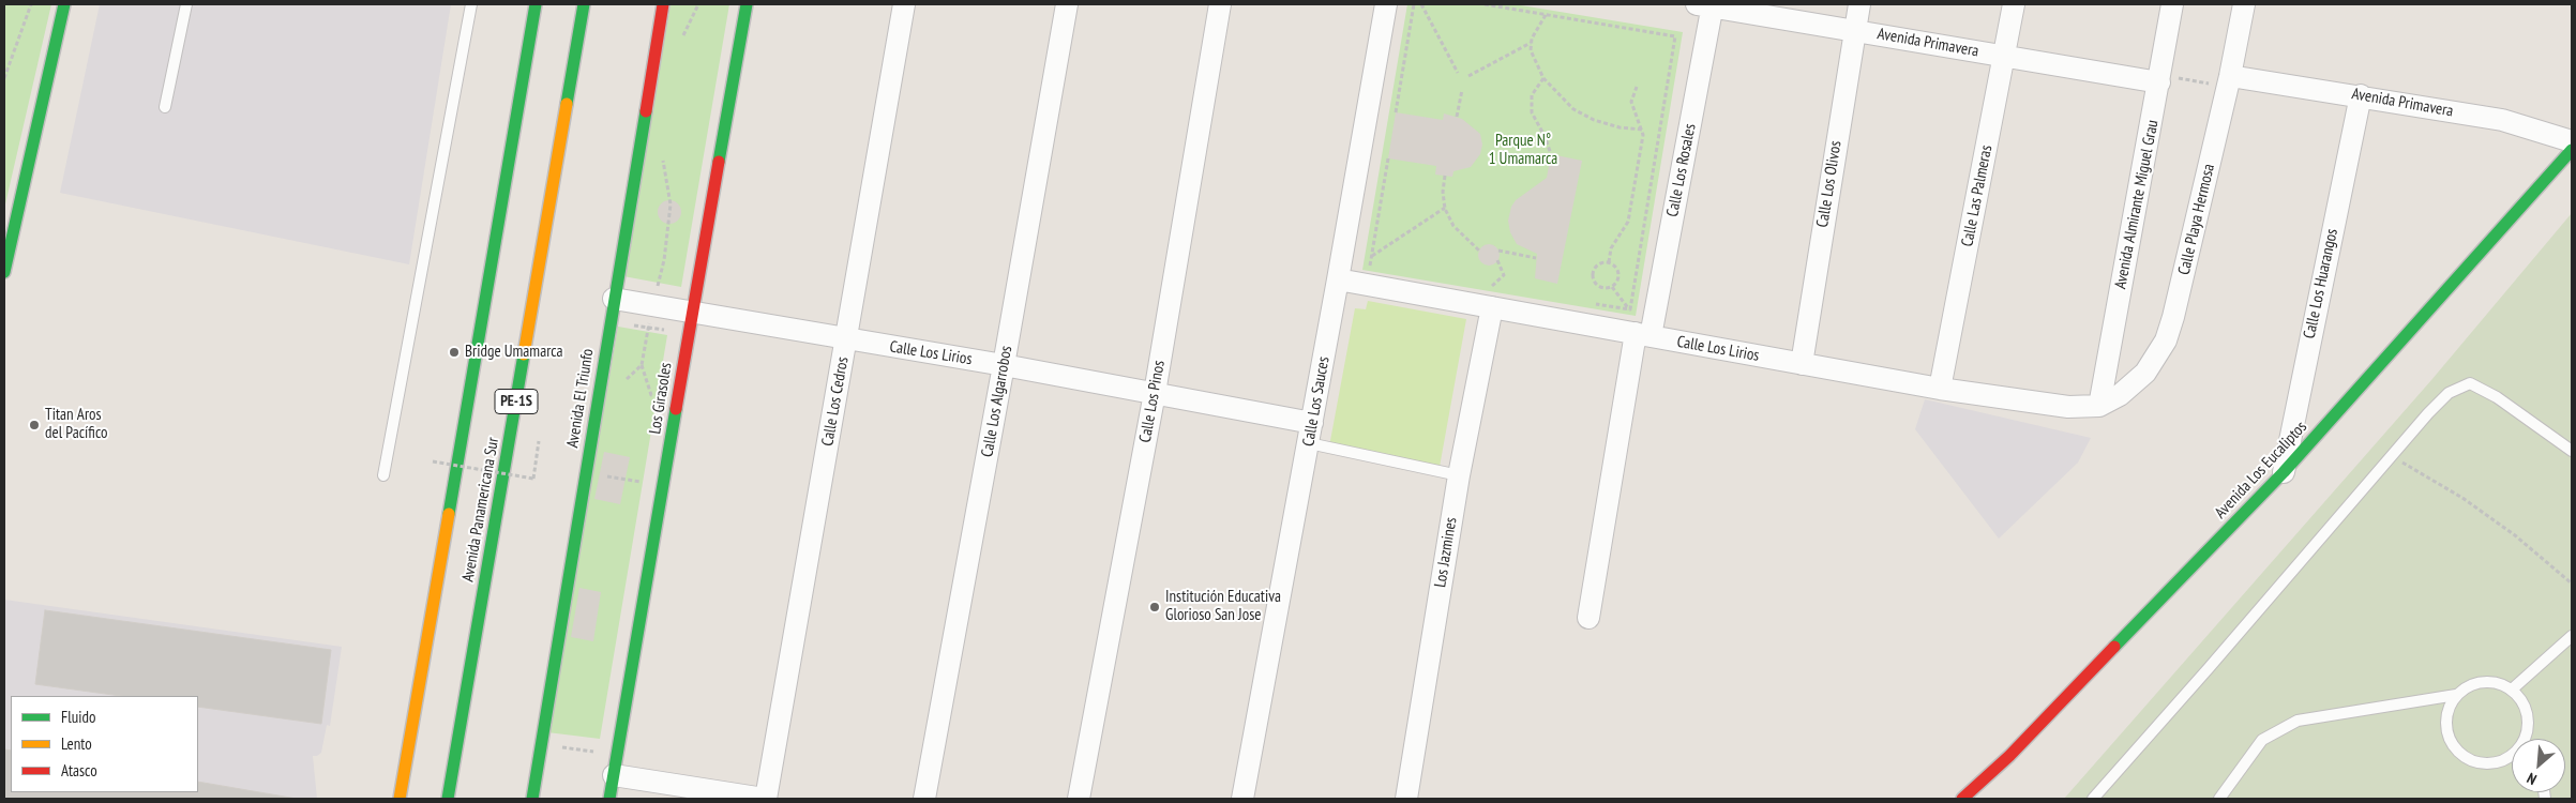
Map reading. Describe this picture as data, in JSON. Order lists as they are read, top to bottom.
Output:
{
  "streets": {
    "main road": [
      "Avenida El Triunfo",
      "Los Girasoles",
      "PE-1S",
      "Avenida Los Eucaliptos",
      "Avenida Panamericana Sur"
    ],
    "street": [
      "Avenida Primavera",
      "Calle Los Rosales",
      "Calle Los Olivos",
      "Calle Las Palmeras",
      "Avenida Almirante Miguel Grau",
      "Calle Playa Hermosa",
      "Calle Los Huarangos",
      "Calle Los Lirios",
      "Calle Los Cedros",
      "Calle Los Algarrobos",
      "Calle Los Pinos",
      "Calle Los Sauces",
      "Los Jazmines"
    ]
  },
  "crossings": [
    ["Avenida Primavera", "Calle Los Rosales"],
    ["Avenida Primavera", "Calle Los Olivos"],
    ["Avenida Primavera", "Calle Las Palmeras"],
    ["Avenida Primavera", "Avenida Almirante Miguel Grau"],
    ["Avenida Primavera", "Calle Playa Hermosa"],
    ["Avenida Primavera", "Calle Los Huarangos"],
    ["Calle Los Rosales", "Calle Los Lirios"],
    ["Calle Los Olivos", "Calle Los Lirios"],
    ["Calle Las Palmeras", "Calle Los Lirios"],
    ["Avenida Almirante Miguel Grau", "Calle Playa Hermosa"],
    ["Avenida Almirante Miguel Grau", "Calle Los Lirios"],
    ["Calle Playa Hermosa", "Calle Los Lirios"],
    ["Calle Los Huarangos", "Avenida Los Eucaliptos"],
    ["Calle Los Lirios", "Avenida El Triunfo"],
    ["Calle Los Lirios", "Los Girasoles"],
    ["Calle Los Lirios", "Calle Los Cedros"],
    ["Calle Los Lirios", "Calle Los Algarrobos"],
    ["Calle Los Lirios", "Calle Los Pinos"],
    ["Calle Los Lirios", "Calle Los Sauces"],
    ["Calle Los Lirios", "Los Jazmines"]
  ],
  "parks": ["Parque N° 1 Umamarca"],
  "places": ["Bridge Umamarca", "Titan Aros del Pacífico", "Institución Educativa Glorioso San Jose"],
  "legend": ["Fluido", "Lento", "Atasco"],
  "north": "bottom left"
}
